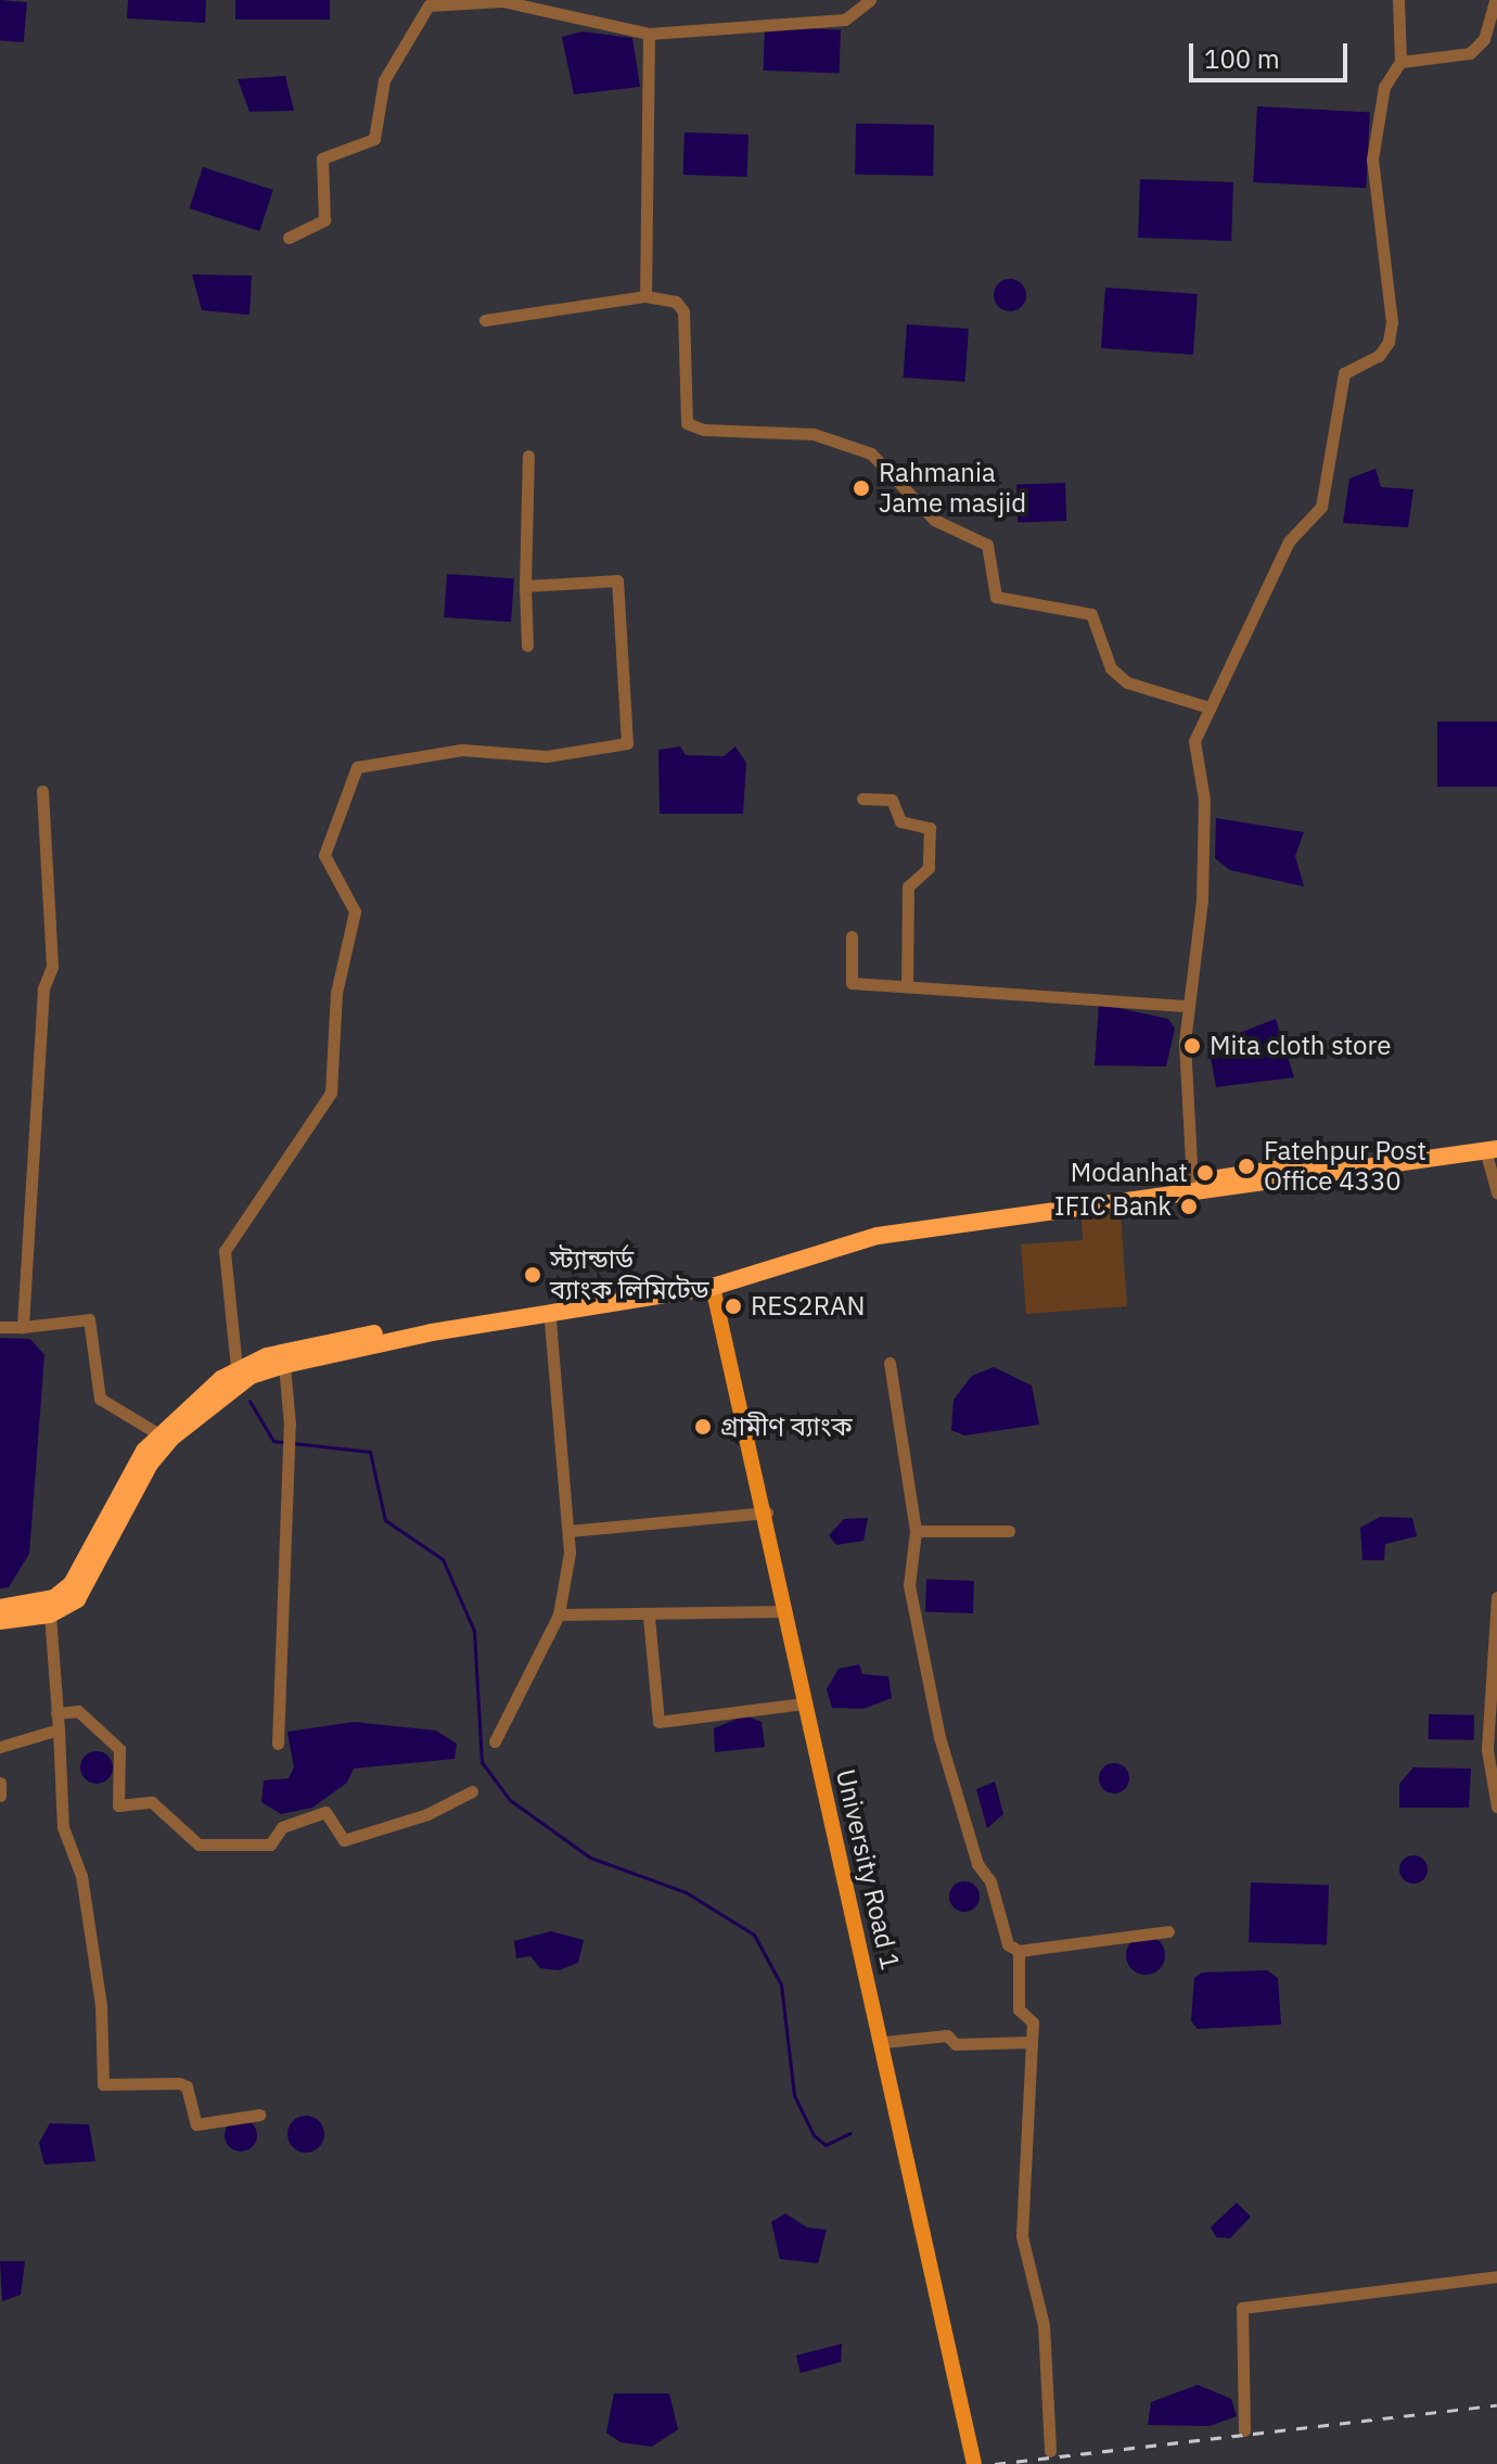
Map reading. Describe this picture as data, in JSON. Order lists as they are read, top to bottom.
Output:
{
  "streets": {
    "main road": ["University Road 1"]
  },
  "places": [
    "Rahmania Jame masjid",
    "Mita cloth store",
    "Fatehpur Post Office 4330",
    "Modanhat",
    "IFIC Bank",
    "স্ট্যান্ডার্ড ব্যাংক লিমিটেড",
    "RES2RAN",
    "গ্রামীণ ব্যাংক"
  ],
  "scale_bar": "100 m"
}
